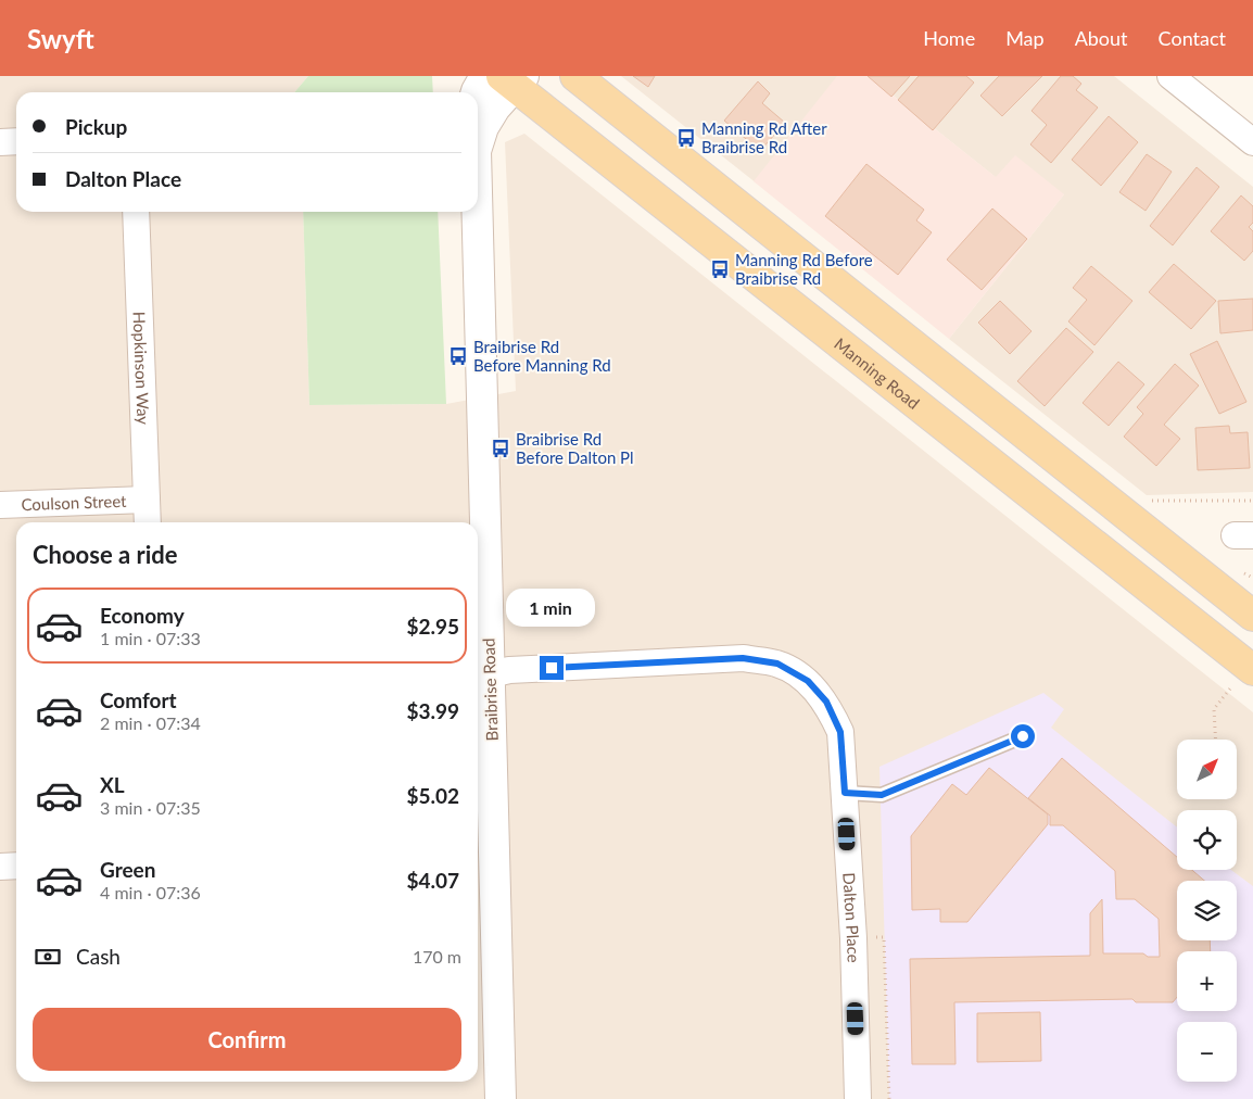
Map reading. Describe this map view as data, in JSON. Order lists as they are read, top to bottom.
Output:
{
  "streets": {
    "main road": ["Manning Road"],
    "street": [
      "Hopkinson Way",
      "Coulson Street",
      "Braibrise Road",
      "Dalton Place"
    ]
  },
  "crossings": [
    ["Hopkinson Way", "Coulson Street"],
    ["Manning Road", "Braibrise Road"],
    ["Braibrise Road", "Dalton Place"]
  ],
  "places": {
    "bus stop": [
      "Manning Rd After Braibrise Rd",
      "Manning Rd Before Braibrise Rd",
      "Braibrise Rd Before Manning Rd",
      "Braibrise Rd Before Dalton Pl"
    ]
  },
  "north": "top right",
  "page": {
    "header": "Swyft",
    "nav": [
      "Home",
      "Map",
      "About",
      "Contact"
    ],
    "banner": ["Pickup", "Dalton Place"],
    "heading": "Choose a ride",
    "list": [
      {
        "name": "Economy",
        "note": "1 min · 07:33",
        "value": "$2.95"
      },
      {
        "name": "Comfort",
        "note": "2 min · 07:34",
        "value": "$3.99"
      },
      {
        "name": "XL",
        "note": "3 min · 07:35",
        "value": "$5.02"
      },
      {
        "name": "Green",
        "note": "4 min · 07:36",
        "value": "$4.07"
      }
    ],
    "bubble": "1 min",
    "map_buttons": ["+", "−"],
    "pay": ["Cash", "170 m"],
    "buttons": "Confirm"
  }
}
